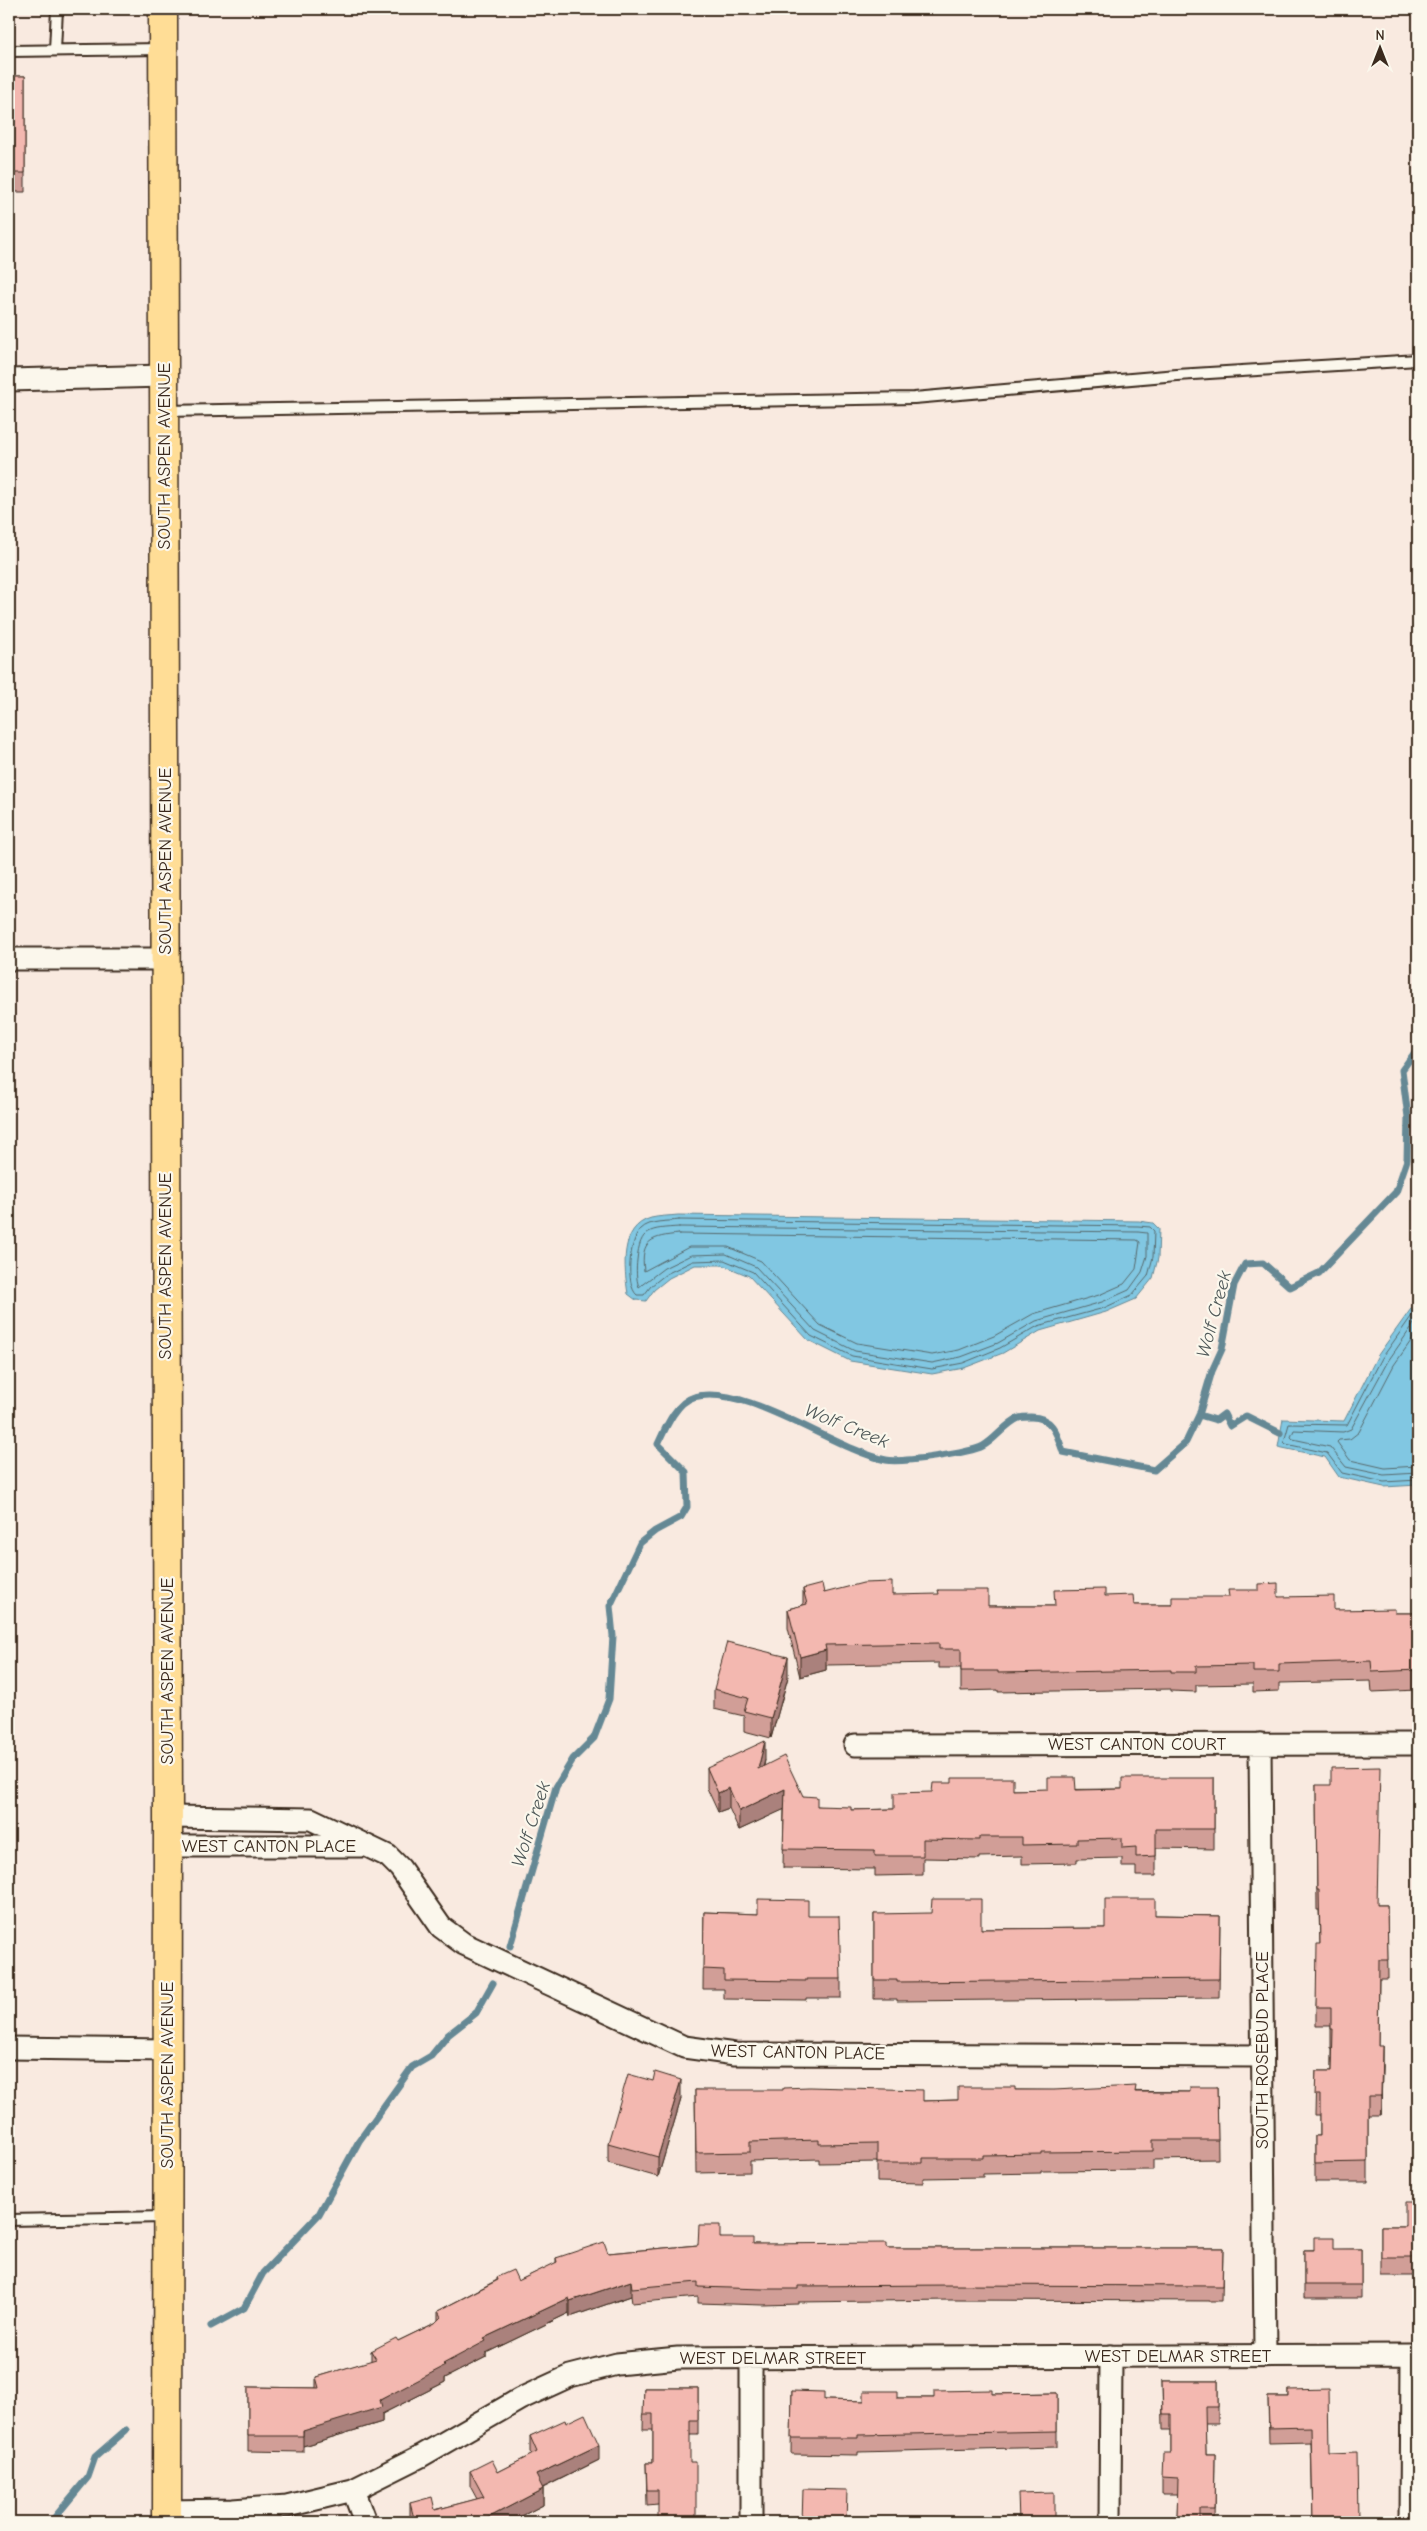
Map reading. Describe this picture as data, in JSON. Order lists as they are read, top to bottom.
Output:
{
  "streets": {
    "main road": ["SOUTH ASPEN AVENUE"],
    "street": [
      "WEST CANTON COURT",
      "WEST CANTON PLACE",
      "SOUTH ROSEBUD PLACE",
      "WEST DELMAR STREET"
    ]
  },
  "crossings": [
    ["SOUTH ASPEN AVENUE", "WEST CANTON PLACE"],
    ["SOUTH ASPEN AVENUE", "WEST DELMAR STREET"],
    ["WEST CANTON COURT", "SOUTH ROSEBUD PLACE"],
    ["WEST CANTON PLACE", "SOUTH ROSEBUD PLACE"],
    ["SOUTH ROSEBUD PLACE", "WEST DELMAR STREET"]
  ],
  "water": ["Wolf Creek"],
  "north": "top"
}
